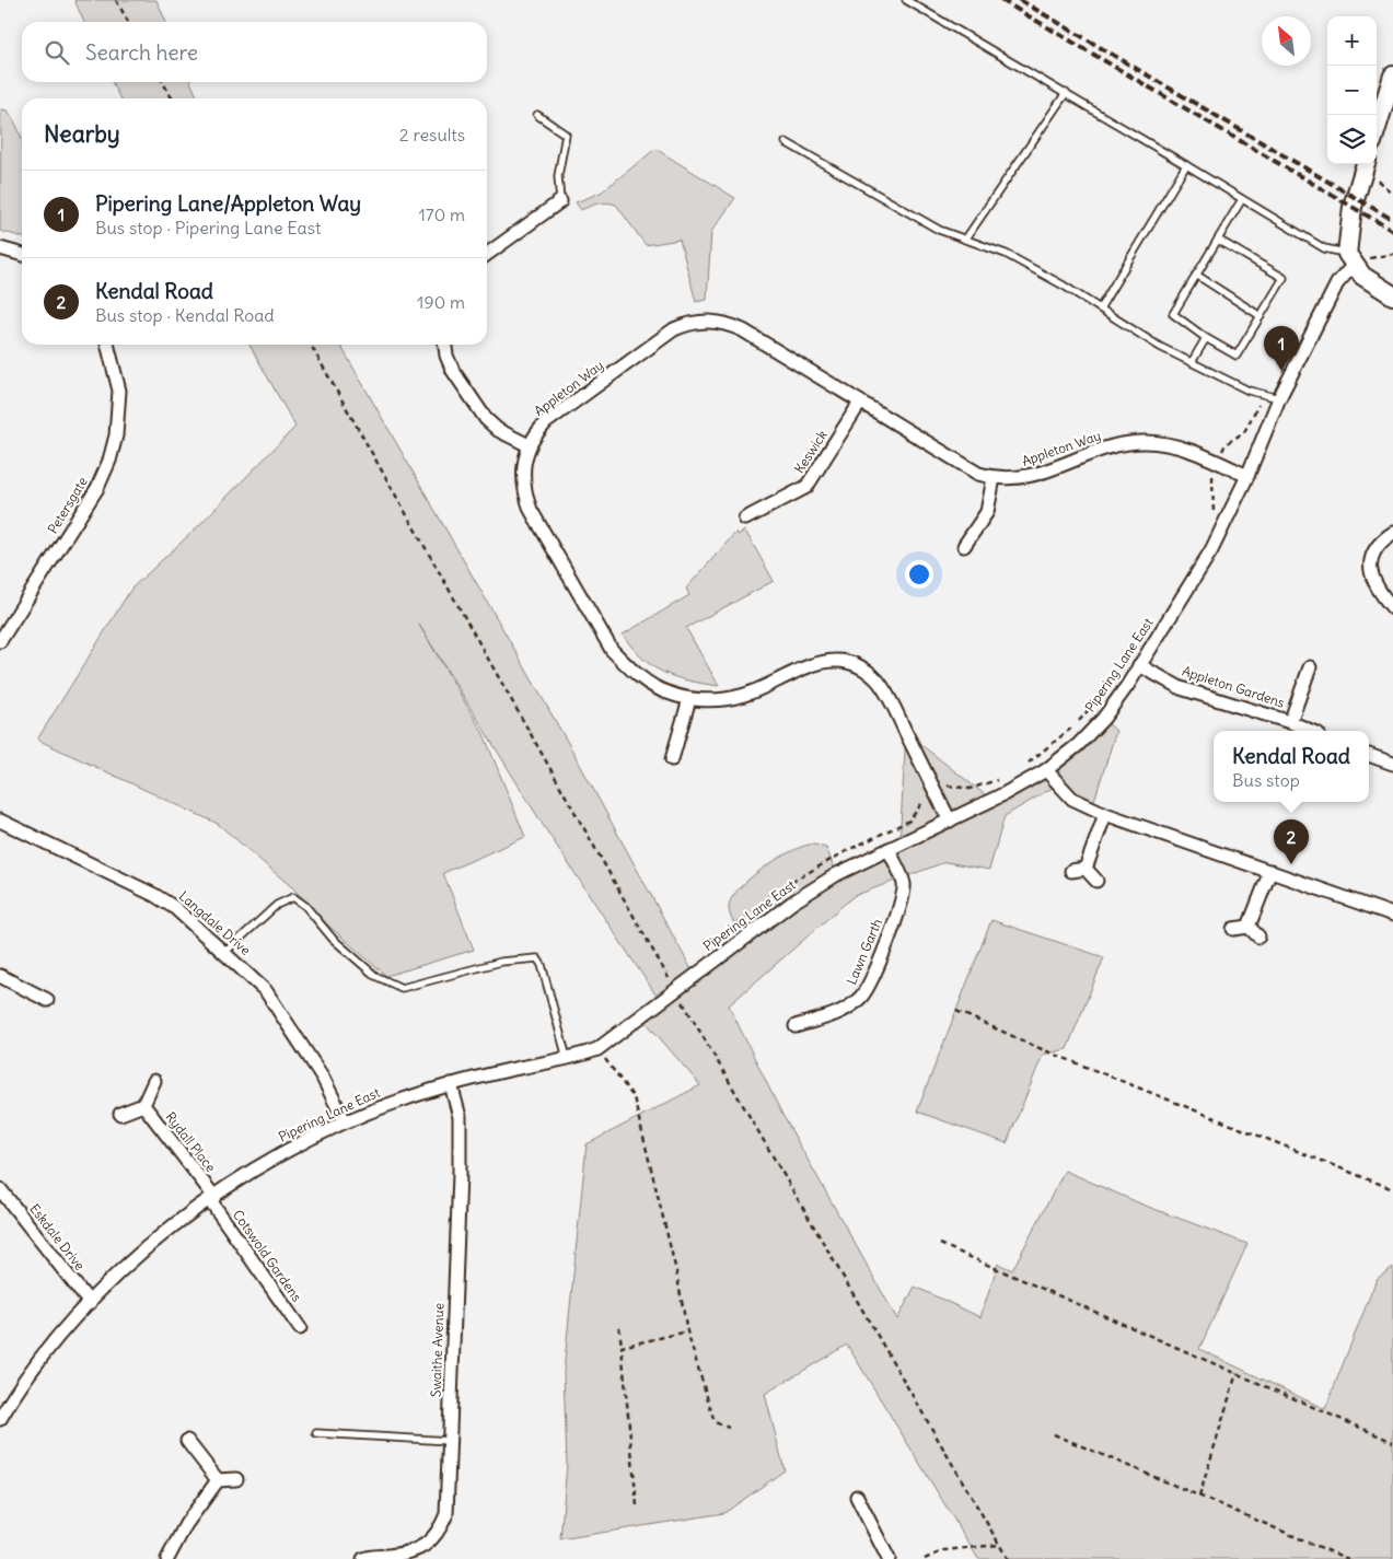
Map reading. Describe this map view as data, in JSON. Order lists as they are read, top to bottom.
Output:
{
  "streets": {
    "street": [
      "Appleton Way",
      "Keswick",
      "Petersgate",
      "Pipering Lane East",
      "Appleton Gardens",
      "Langdale Drive",
      "Lawn Garth",
      "Rydall Place",
      "Eskdale Drive",
      "Cotswold Gardens",
      "Swaithe Avenue"
    ]
  },
  "crossings": [
    ["Appleton Way", "Keswick"],
    ["Appleton Way", "Pipering Lane East"],
    ["Pipering Lane East", "Appleton Gardens"],
    ["Pipering Lane East", "Langdale Drive"],
    ["Pipering Lane East", "Lawn Garth"],
    ["Pipering Lane East", "Rydall Place"],
    ["Pipering Lane East", "Eskdale Drive"],
    ["Pipering Lane East", "Cotswold Gardens"],
    ["Pipering Lane East", "Swaithe Avenue"],
    ["Rydall Place", "Cotswold Gardens"]
  ],
  "north": "top left",
  "page": {
    "map_buttons": ["+", "−"],
    "search": "Search here",
    "heading": ["Nearby", "2 results"],
    "list": [
      {
        "mark": "1",
        "name": "Pipering Lane/Appleton Way",
        "note": "Bus stop · Pipering Lane East",
        "value": "170 m"
      },
      {
        "mark": "2",
        "name": "Kendal Road",
        "note": "Bus stop · Kendal Road",
        "value": "190 m"
      }
    ],
    "pins": ["1", "2"],
    "popup": ["Kendal Road", "Bus stop"]
  }
}
